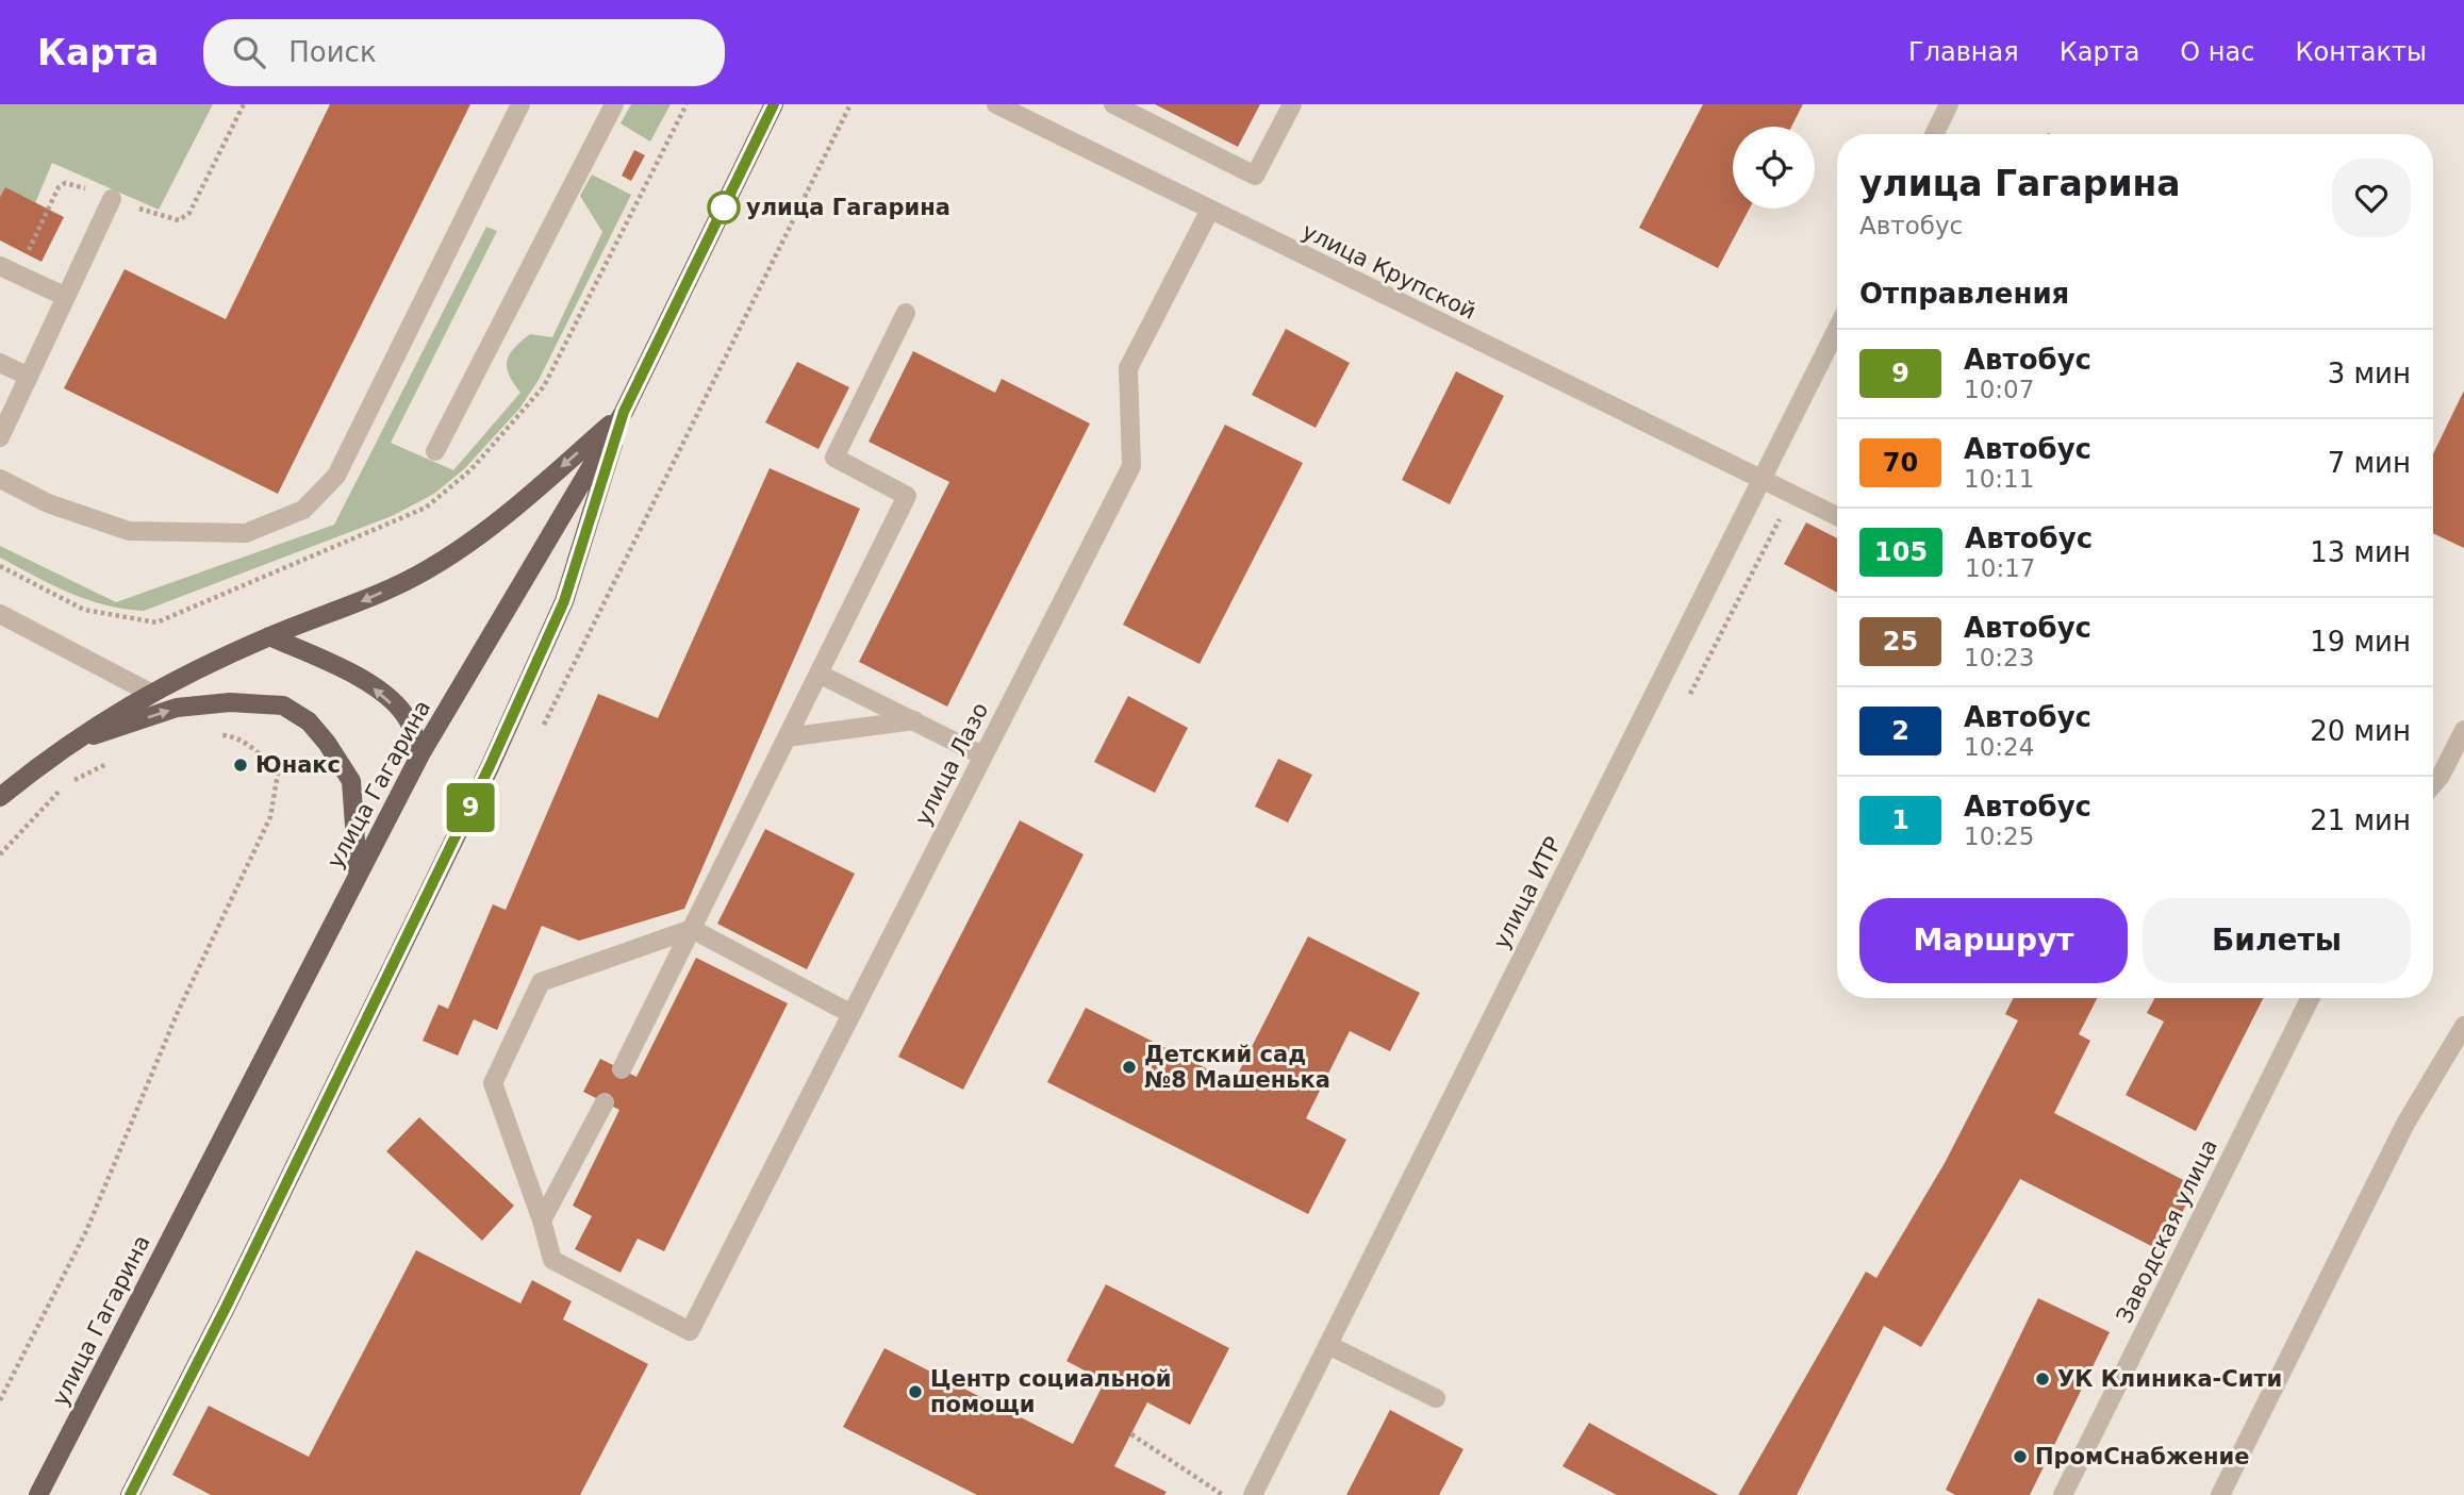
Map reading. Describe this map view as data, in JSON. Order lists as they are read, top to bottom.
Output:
{
  "streets": {
    "main road": ["улица Гагарина"],
    "street": [
      "улица Крупской",
      "улица Лазо",
      "улица ИТР",
      "Заводская улица"
    ]
  },
  "crossings": [
    ["улица Крупской", "улица Лазо"],
    ["улица Крупской", "улица ИТР"]
  ],
  "places": [
    "улица Гагарина",
    "Юнакс",
    "Детский сад №8 Машенька",
    "УК Клиника-Сити",
    "Центр социальной помощи",
    "ПромСнабжение"
  ],
  "lines": ["bus line 9"],
  "page": {
    "header": "Карта",
    "search": "Поиск",
    "nav": [
      "Главная",
      "Карта",
      "О нас",
      "Контакты"
    ],
    "on_map": "9",
    "heading": [
      ["улица Гагарина", "Автобус"],
      "Отправления"
    ],
    "list": [
      {
        "mark": "9",
        "name": "Автобус",
        "note": "10:07",
        "value": "3 мин"
      },
      {
        "mark": "70",
        "name": "Автобус",
        "note": "10:11",
        "value": "7 мин"
      },
      {
        "mark": "105",
        "name": "Автобус",
        "note": "10:17",
        "value": "13 мин"
      },
      {
        "mark": "25",
        "name": "Автобус",
        "note": "10:23",
        "value": "19 мин"
      },
      {
        "mark": "2",
        "name": "Автобус",
        "note": "10:24",
        "value": "20 мин"
      },
      {
        "mark": "1",
        "name": "Автобус",
        "note": "10:25",
        "value": "21 мин"
      }
    ],
    "buttons": ["Маршрут", "Билеты"]
  }
}
